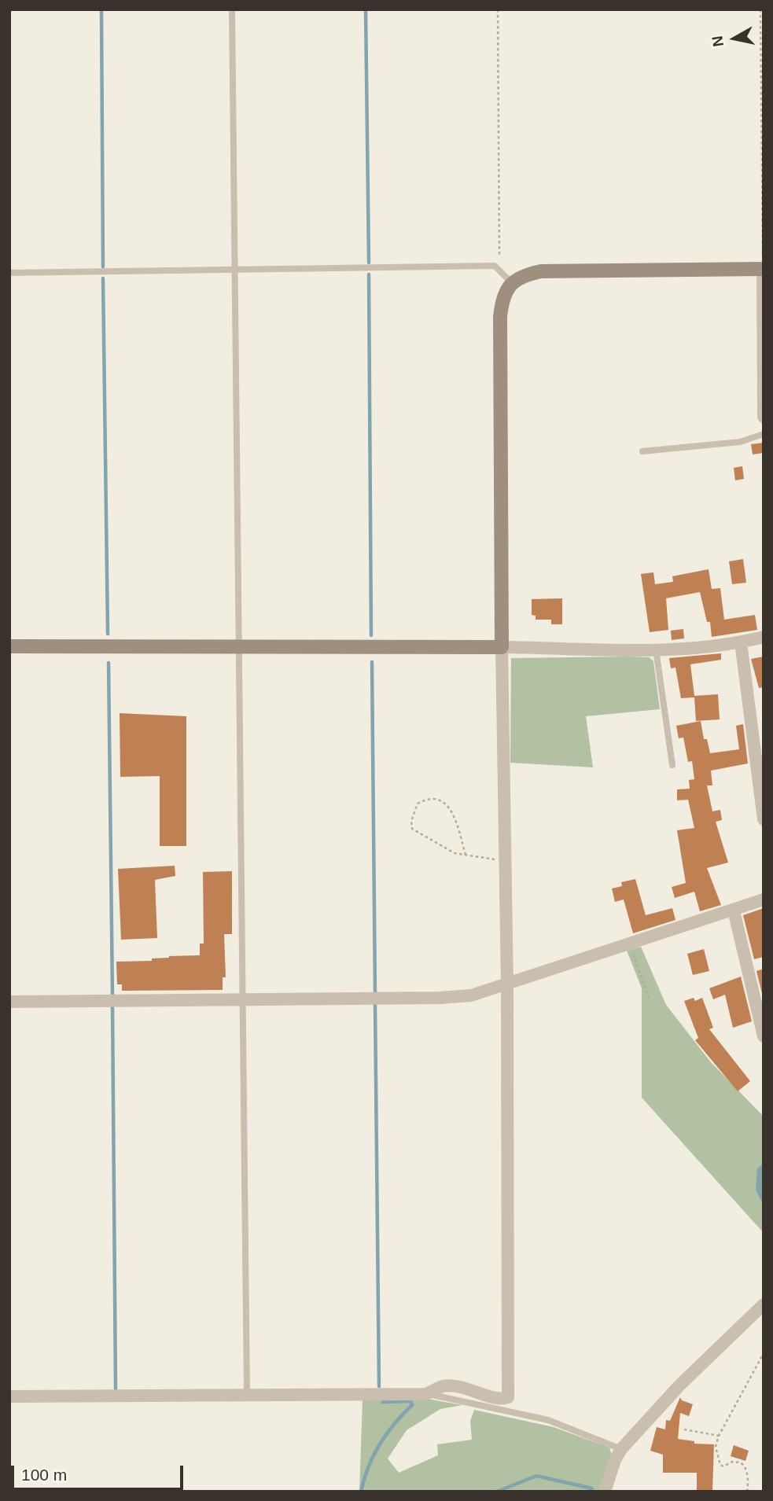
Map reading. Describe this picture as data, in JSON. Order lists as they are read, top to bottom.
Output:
{
  "scale_bar": "100 m",
  "north": "left"
}
